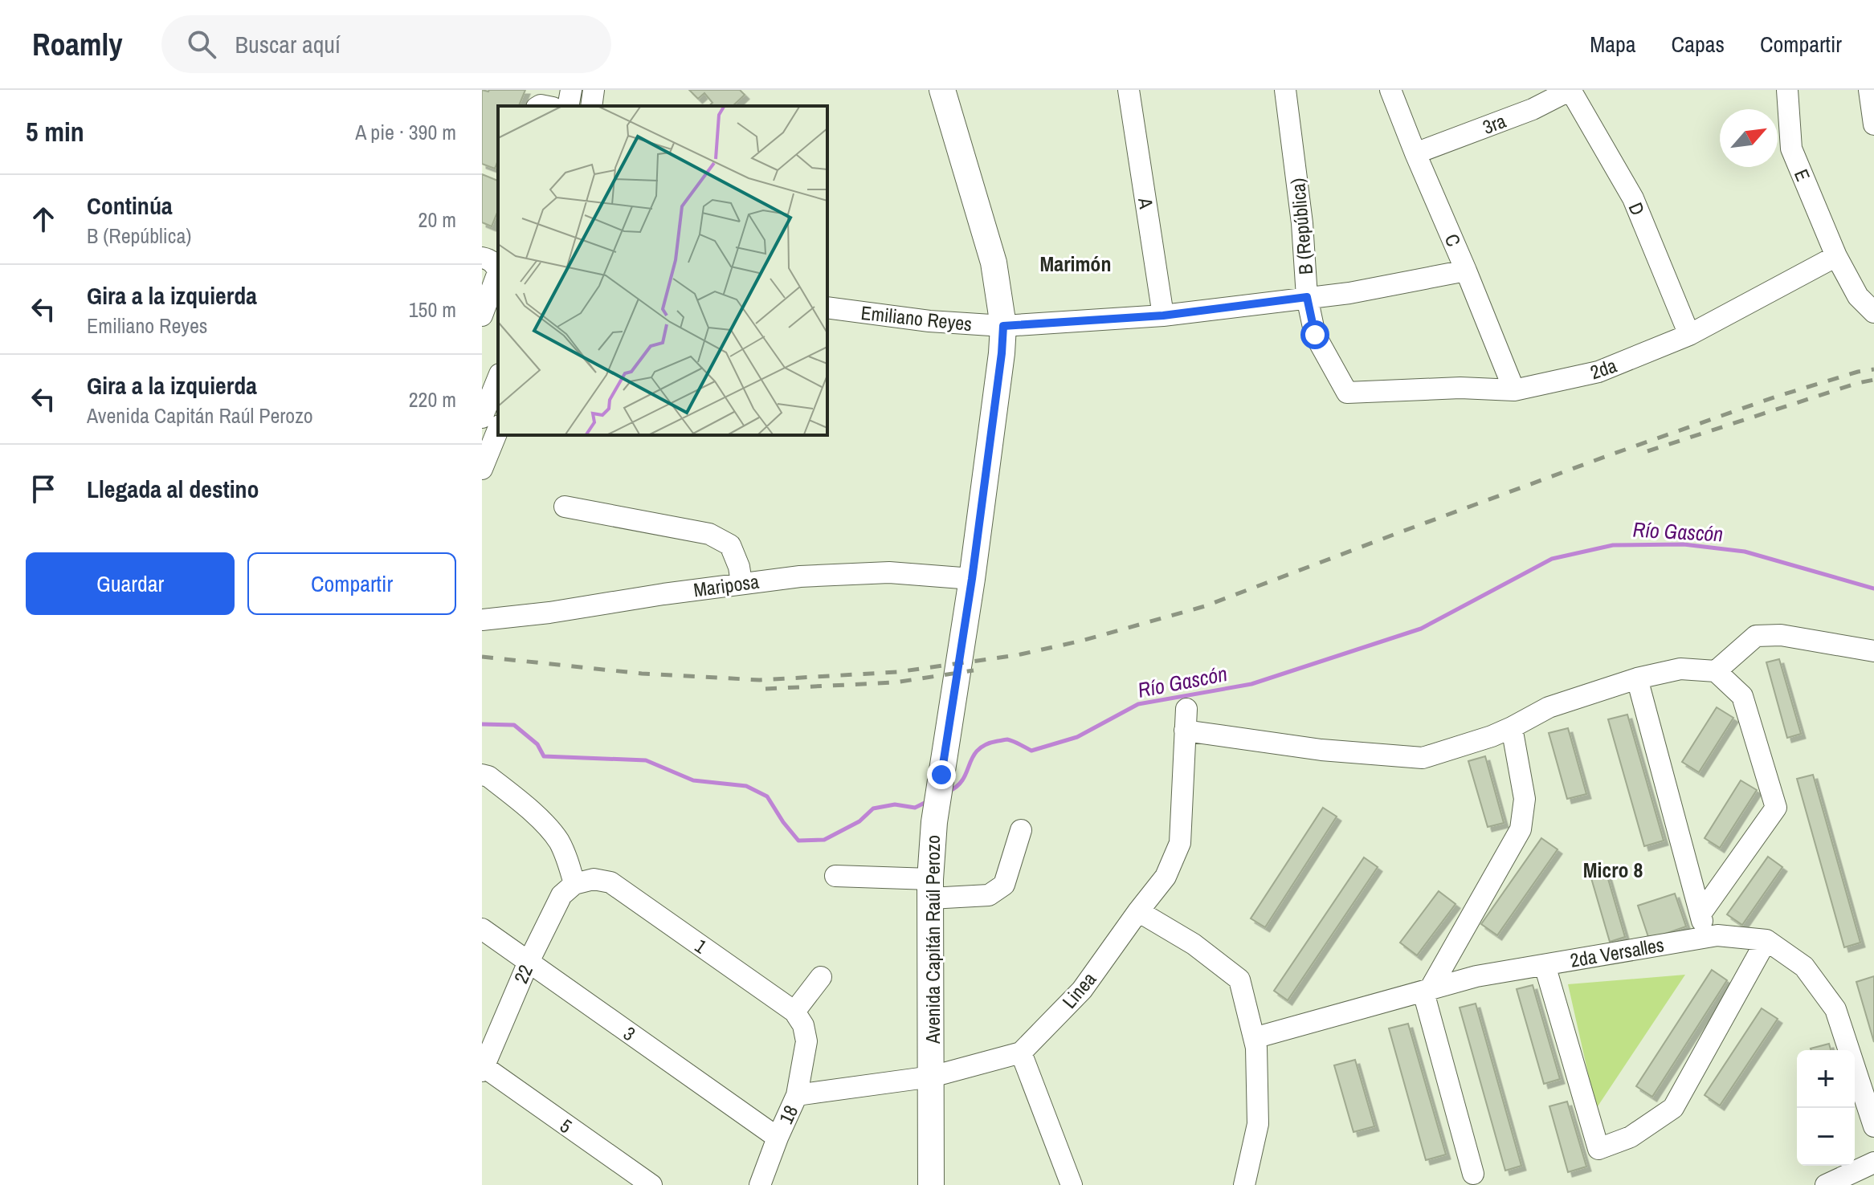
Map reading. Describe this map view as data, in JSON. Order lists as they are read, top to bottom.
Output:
{
  "streets": {
    "main road": ["Avenida Capitán Raúl Perozo"],
    "street": [
      "3ra",
      "E",
      "A",
      "D",
      "B (República)",
      "C",
      "Emiliano Reyes",
      "2da",
      "Mariposa",
      "1",
      "2da Versalles",
      "22",
      "Linea",
      "3",
      "18",
      "5"
    ]
  },
  "crossings": [
    ["3ra", "D"],
    ["3ra", "C"],
    ["E", "2da"],
    ["A", "Emiliano Reyes"],
    ["D", "2da"],
    ["B (República)", "Emiliano Reyes"],
    ["B (República)", "2da"],
    ["C", "Emiliano Reyes"],
    ["C", "2da"],
    ["Emiliano Reyes", "Avenida Capitán Raúl Perozo"],
    ["Mariposa", "Avenida Capitán Raúl Perozo"],
    ["1", "22"],
    ["1", "18"],
    ["22", "3"],
    ["22", "5"],
    ["3", "18"]
  ],
  "districts": ["Marimón", "Micro 8"],
  "water": ["Río Gascón"],
  "north": "top right",
  "page": {
    "header": "Roamly",
    "search": "Buscar aquí",
    "nav": ["Mapa", "Capas", "Compartir"],
    "heading": ["5 min", "A pie · 390 m"],
    "list": [
      ["Continúa", "B (República)", "20 m"],
      ["Gira a la izquierda", "Emiliano Reyes", "150 m"],
      ["Gira a la izquierda", "Avenida Capitán Raúl Perozo", "220 m"],
      "Llegada al destino"
    ],
    "buttons": ["Guardar", "Compartir"],
    "map_buttons": ["+", "−"]
  }
}
